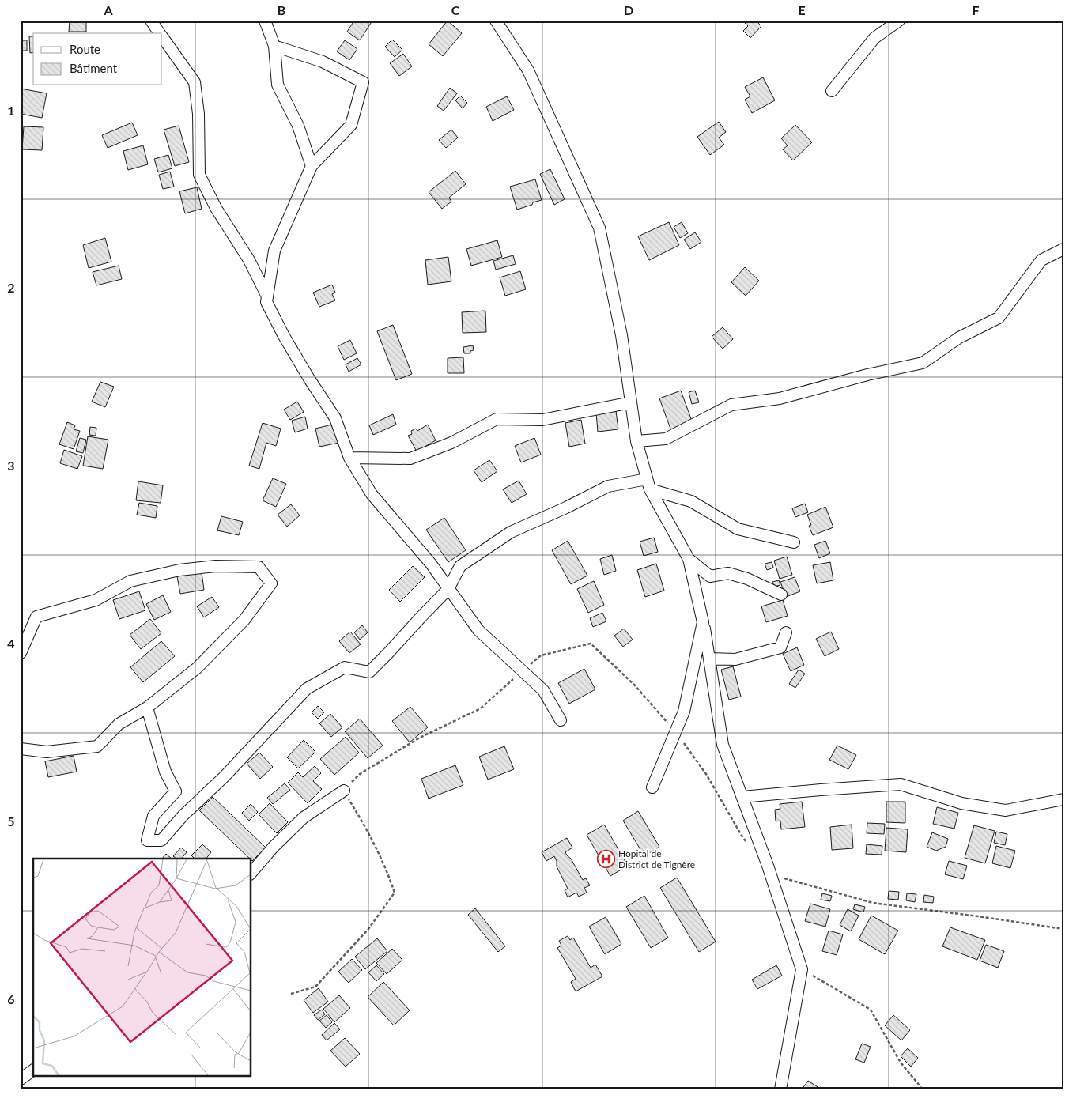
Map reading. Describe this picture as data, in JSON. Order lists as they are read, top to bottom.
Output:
{
  "places": {
    "hospital": ["Hôpital de District de Tignère"]
  },
  "legend": ["Route", "Bâtiment"],
  "grid": {
    "columns": [
      "A",
      "B",
      "C",
      "D",
      "E",
      "F"
    ],
    "rows": [
      "1",
      "2",
      "3",
      "4",
      "5",
      "6"
    ]
  }
}
